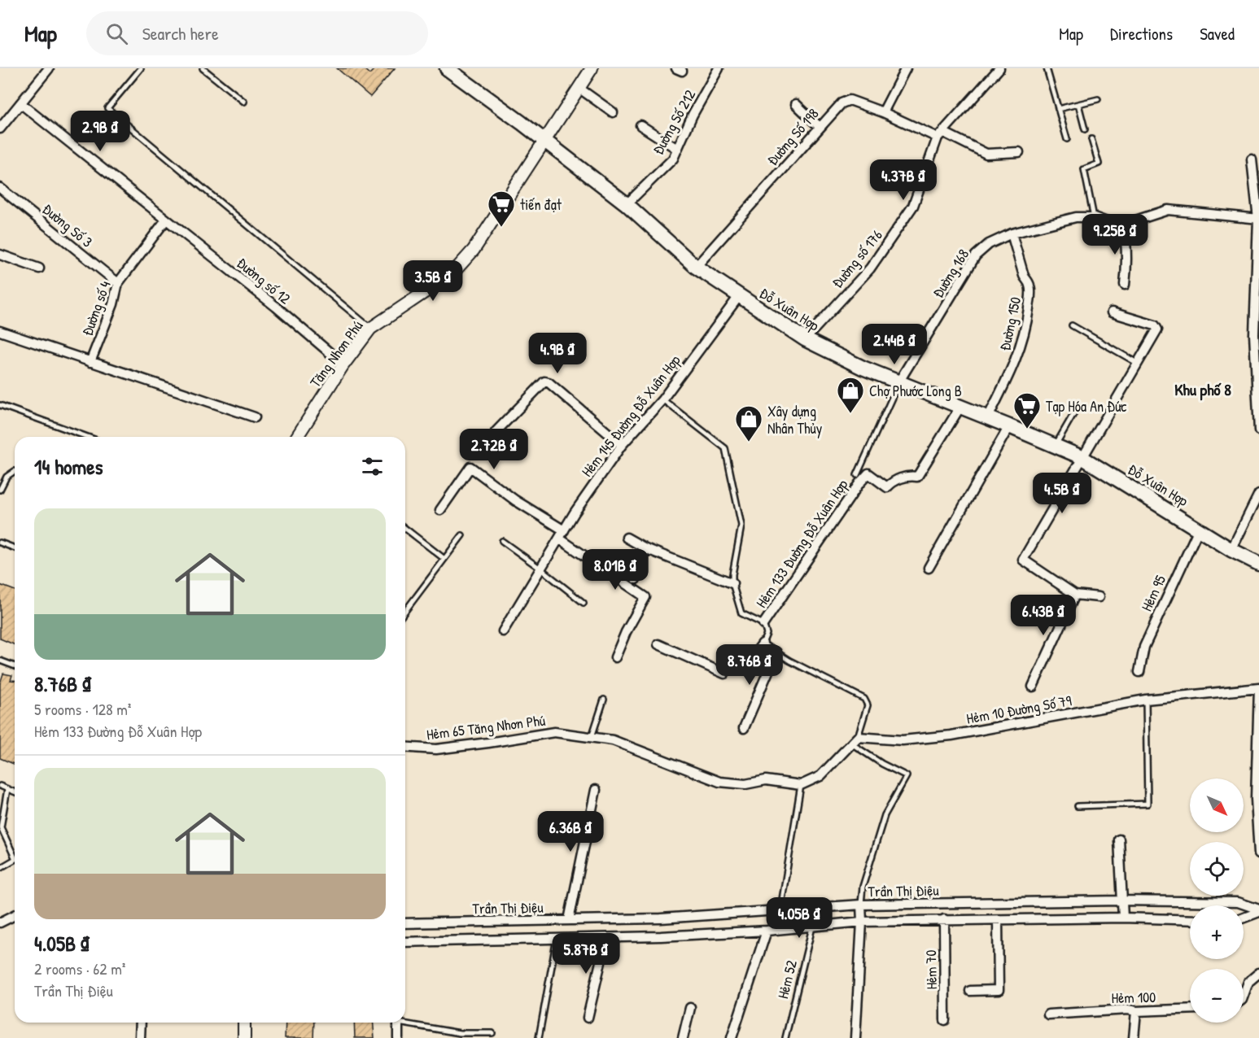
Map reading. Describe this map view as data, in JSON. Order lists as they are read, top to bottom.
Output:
{
  "streets": {
    "main road": ["Đỗ Xuân Hợp"],
    "street": [
      "Đường Số 212",
      "Đường Số 198",
      "Đường Số 3",
      "Đường số 176",
      "Đường 168",
      "Đường số 12",
      "Đường số 4",
      "Đường 150",
      "Tăng Nhơn Phú",
      "Hẻm 145 Đường Đỗ Xuân Hợp",
      "Hẻm 133 Đường Đỗ Xuân Hợp",
      "Hẻm 95",
      "Hẻm 10 Đường Số 79",
      "Hẻm 65 Tăng Nhơn Phú",
      "Trần Thị Điệu",
      "Hẻm 70",
      "Hẻm 100"
    ],
    "lane": ["Hẻm 52"]
  },
  "crossings": [
    ["Đường Số 212", "Đỗ Xuân Hợp"],
    ["Đường Số 198", "Đường số 176"],
    ["Đường Số 198", "Đỗ Xuân Hợp"],
    ["Đường Số 3", "Đường số 4"],
    ["Đường số 176", "Đỗ Xuân Hợp"],
    ["Đường 168", "Đỗ Xuân Hợp"],
    ["Đường 168", "Đường 150"],
    ["Đường số 12", "Đường số 4"],
    ["Đường số 12", "Tăng Nhơn Phú"],
    ["Đỗ Xuân Hợp", "Đường 150"],
    ["Đỗ Xuân Hợp", "Tăng Nhơn Phú"],
    ["Đỗ Xuân Hợp", "Hẻm 145 Đường Đỗ Xuân Hợp"],
    ["Đỗ Xuân Hợp", "Hẻm 133 Đường Đỗ Xuân Hợp"],
    ["Đỗ Xuân Hợp", "Hẻm 95"],
    ["Trần Thị Điệu", "Hẻm 70"],
    ["Trần Thị Điệu", "Hẻm 52"]
  ],
  "districts": ["Khu phố 8"],
  "places": {
    "supermarket": ["tiến đạt", "Tạp Hóa An Đức"],
    "shop": ["Chợ Phước Long B", "Xây dựng Nhân Thủy"]
  },
  "north": "bottom right",
  "page": {
    "header": "Map",
    "search": "Search here",
    "nav": ["Map", "Directions", "Saved"],
    "price": [
      "2.9B ₫",
      "4.37B ₫",
      "9.25B ₫",
      "3.5B ₫",
      "2.44B ₫",
      "4.9B ₫",
      "2.72B ₫",
      "4.5B ₫",
      "8.01B ₫",
      "6.43B ₫",
      "8.76B ₫",
      "6.36B ₫",
      "4.05B ₫",
      "5.87B ₫"
    ],
    "heading": "14 homes",
    "list": [
      {
        "name": "8.76B ₫",
        "note": "5 rooms · 128 m² · Hẻm 133 Đường Đỗ Xuân Hợp"
      },
      {
        "name": "4.05B ₫",
        "note": "2 rooms · 62 m² · Trần Thị Điệu"
      }
    ],
    "map_buttons": ["+", "−"]
  }
}
